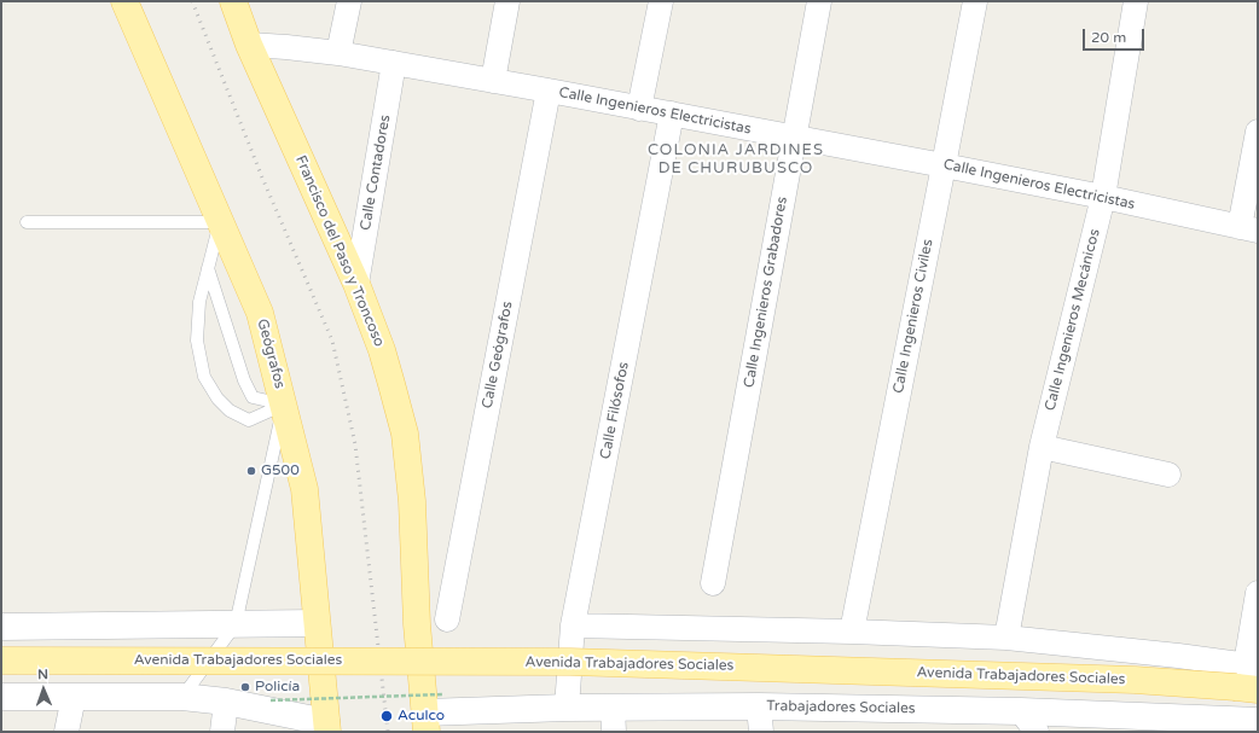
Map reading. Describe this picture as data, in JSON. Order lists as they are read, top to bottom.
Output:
{
  "streets": {
    "main road": ["Francisco del Paso y Troncoso", "Geógrafos", "Avenida Trabajadores Sociales"],
    "street": [
      "Calle Ingenieros Electricistas",
      "Calle Contadores",
      "Calle Ingenieros Grabadores",
      "Calle Ingenieros Civiles",
      "Calle Ingenieros Mecánicos",
      "Calle Geógrafos",
      "Calle Filósofos",
      "Trabajadores Sociales"
    ]
  },
  "crossings": [
    ["Calle Ingenieros Electricistas", "Calle Contadores"],
    ["Calle Ingenieros Electricistas", "Francisco del Paso y Troncoso"],
    ["Calle Ingenieros Electricistas", "Calle Ingenieros Grabadores"],
    ["Calle Ingenieros Electricistas", "Calle Ingenieros Civiles"],
    ["Calle Ingenieros Electricistas", "Calle Ingenieros Mecánicos"],
    ["Calle Ingenieros Electricistas", "Calle Geógrafos"],
    ["Calle Ingenieros Electricistas", "Calle Filósofos"],
    ["Calle Contadores", "Francisco del Paso y Troncoso"],
    ["Francisco del Paso y Troncoso", "Trabajadores Sociales"],
    ["Calle Filósofos", "Trabajadores Sociales"]
  ],
  "districts": ["COLONIA JARDINES DE CHURUBUSCO"],
  "places": ["G500", "Policía", "Aculco"],
  "scale_bar": "20 m",
  "north": "top"
}
